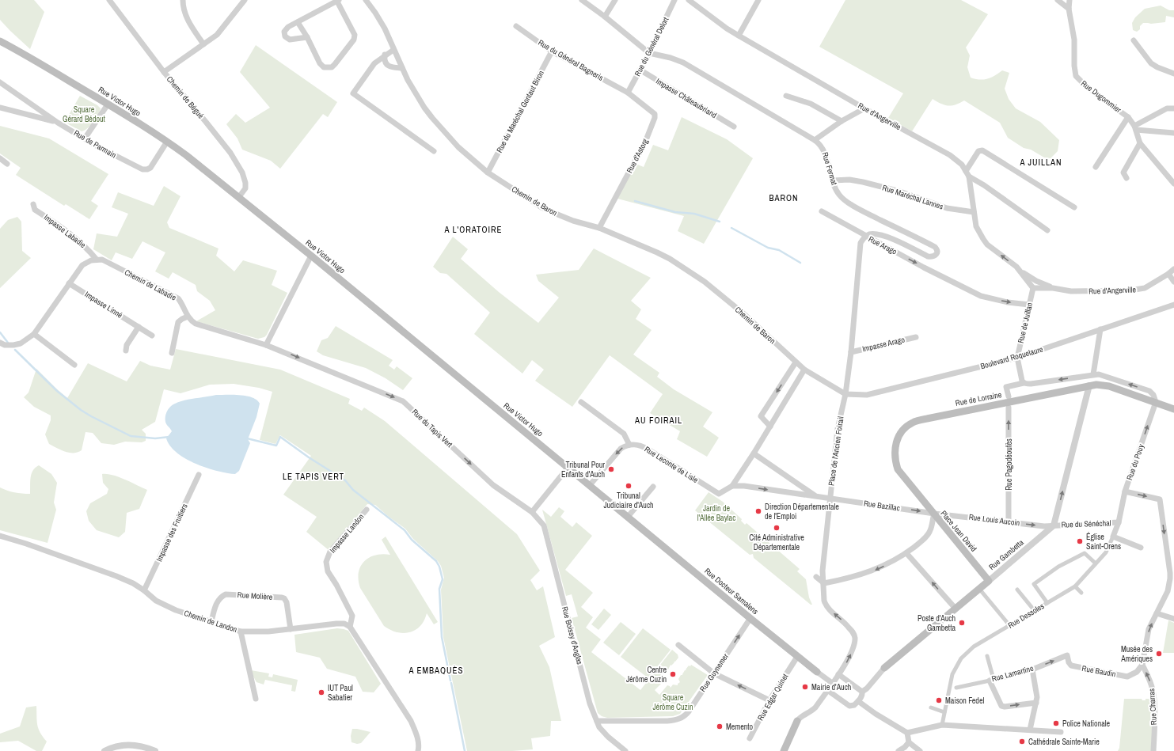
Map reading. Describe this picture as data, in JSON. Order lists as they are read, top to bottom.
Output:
{
  "streets": {
    "main road": [
      "Rue Victor Hugo",
      "Rue de Lorraine",
      "Place Jean David",
      "Rue Gambetta",
      "Rue Docteur Samalens"
    ],
    "street": [
      "Rue du Général Delort",
      "Rue du Général Bagneris",
      "Rue Dugommier",
      "Chemin de Bégué",
      "Impasse Châteaubriand",
      "Rue du Maréchal Gontaut Biron",
      "Rue d'Angerville",
      "Rue de Parmain",
      "Rue d'Astorg",
      "Rue Fermat",
      "Rue Maréchal Lannes",
      "Chemin de Baron",
      "Impasse Labadie",
      "Rue Arago",
      "Chemin de Labadie",
      "Impasse Linné",
      "Rue de Juillan",
      "Impasse Arago",
      "Boulevard Roquelaure",
      "Rue du Tapis Vert",
      "Place de l'Ancien Foirail",
      "Rue du Pouy",
      "Rue Leconte de Lisle",
      "Rue Pagodéoutès",
      "Rue Bazillac",
      "Rue Louis Aucoin",
      "Rue du Sénéchal",
      "Impasse des Fruitiers",
      "Impasse Landon",
      "Rue Molière",
      "Rue Dessoles",
      "Chemin de Landon",
      "Rue Boissy d'Anglas",
      "Rue Baudin",
      "Rue Guynemer",
      "Rue Lamartine",
      "Rue Edgar Quinet",
      "Rue Charras"
    ]
  },
  "crossings": [
    ["Rue du Général Delort", "Rue du Général Bagneris"],
    ["Rue du Général Delort", "Impasse Châteaubriand"],
    ["Rue du Général Delort", "Rue d'Astorg"],
    ["Rue du Général Delort", "Rue Fermat"],
    ["Rue du Général Bagneris", "Rue du Maréchal Gontaut Biron"],
    ["Rue du Général Bagneris", "Rue d'Astorg"],
    ["Chemin de Bégué", "Rue Victor Hugo"],
    ["Rue Victor Hugo", "Rue de Parmain"],
    ["Rue Victor Hugo", "Rue Docteur Samalens"],
    ["Rue du Maréchal Gontaut Biron", "Chemin de Baron"],
    ["Rue d'Angerville", "Rue Maréchal Lannes"],
    ["Rue d'Angerville", "Rue de Juillan"],
    ["Rue d'Astorg", "Chemin de Baron"],
    ["Rue Fermat", "Rue Maréchal Lannes"],
    ["Rue Fermat", "Rue Arago"],
    ["Impasse Labadie", "Chemin de Labadie"],
    ["Rue Arago", "Rue de Juillan"],
    ["Rue Arago", "Impasse Arago"],
    ["Rue Arago", "Boulevard Roquelaure"],
    ["Rue Arago", "Place de l'Ancien Foirail"],
    ["Rue de Juillan", "Boulevard Roquelaure"],
    ["Boulevard Roquelaure", "Place de l'Ancien Foirail"],
    ["Rue de Lorraine", "Rue du Pouy"],
    ["Rue de Lorraine", "Rue Bazillac"],
    ["Rue de Lorraine", "Rue Louis Aucoin"],
    ["Rue de Lorraine", "Place Jean David"],
    ["Rue du Tapis Vert", "Rue Boissy d'Anglas"],
    ["Place de l'Ancien Foirail", "Rue Bazillac"],
    ["Place de l'Ancien Foirail", "Place Jean David"],
    ["Rue du Pouy", "Rue du Sénéchal"],
    ["Rue du Pouy", "Rue Dessoles"],
    ["Rue Pagodéoutès", "Rue Louis Aucoin"],
    ["Rue Bazillac", "Rue Louis Aucoin"],
    ["Rue Bazillac", "Place Jean David"],
    ["Rue Louis Aucoin", "Rue du Sénéchal"],
    ["Rue Louis Aucoin", "Place Jean David"],
    ["Rue Louis Aucoin", "Rue Gambetta"],
    ["Rue du Sénéchal", "Rue Gambetta"],
    ["Rue du Sénéchal", "Rue Dessoles"],
    ["Place Jean David", "Rue Gambetta"],
    ["Impasse des Fruitiers", "Chemin de Landon"],
    ["Impasse Landon", "Chemin de Landon"],
    ["Rue Docteur Samalens", "Rue Guynemer"],
    ["Rue Docteur Samalens", "Rue Edgar Quinet"],
    ["Rue Molière", "Chemin de Landon"],
    ["Rue Boissy d'Anglas", "Rue Guynemer"],
    ["Rue Baudin", "Rue Lamartine"],
    ["Rue Baudin", "Rue Charras"]
  ],
  "one_way": [
    "Rue Arago",
    "Rue du Tapis Vert",
    "Rue du Pouy",
    "Rue Pagodéoutès",
    "Rue Bazillac",
    "Rue Louis Aucoin",
    "Place Jean David",
    "Rue Charras"
  ],
  "districts": [
    "A JUILLAN",
    "BARON",
    "A L'ORATOIRE",
    "AU FOIRAIL",
    "LE TAPIS VERT",
    "A EMBAQUÈS"
  ],
  "parks": ["Square Gérard Bédout", "Jardin de l'Allée Baylac", "Square Jérôme Cuzin"],
  "places": [
    "Tribunal Pour Enfants d'Auch",
    "Tribunal Judiciaire d'Auch",
    "Direction Départementale de l'Emploi",
    "Cité Administrative Départementale",
    "Église Saint-Orens",
    "Poste d'Auch Gambetta",
    "Musée des Amériques",
    "Centre Jérôme Cuzin",
    "Mairie d'Auch",
    "IUT Paul Sabatier",
    "Maison Fedel",
    "Police Nationale",
    "Memento",
    "Cathédrale Sainte-Marie"
  ]
}
